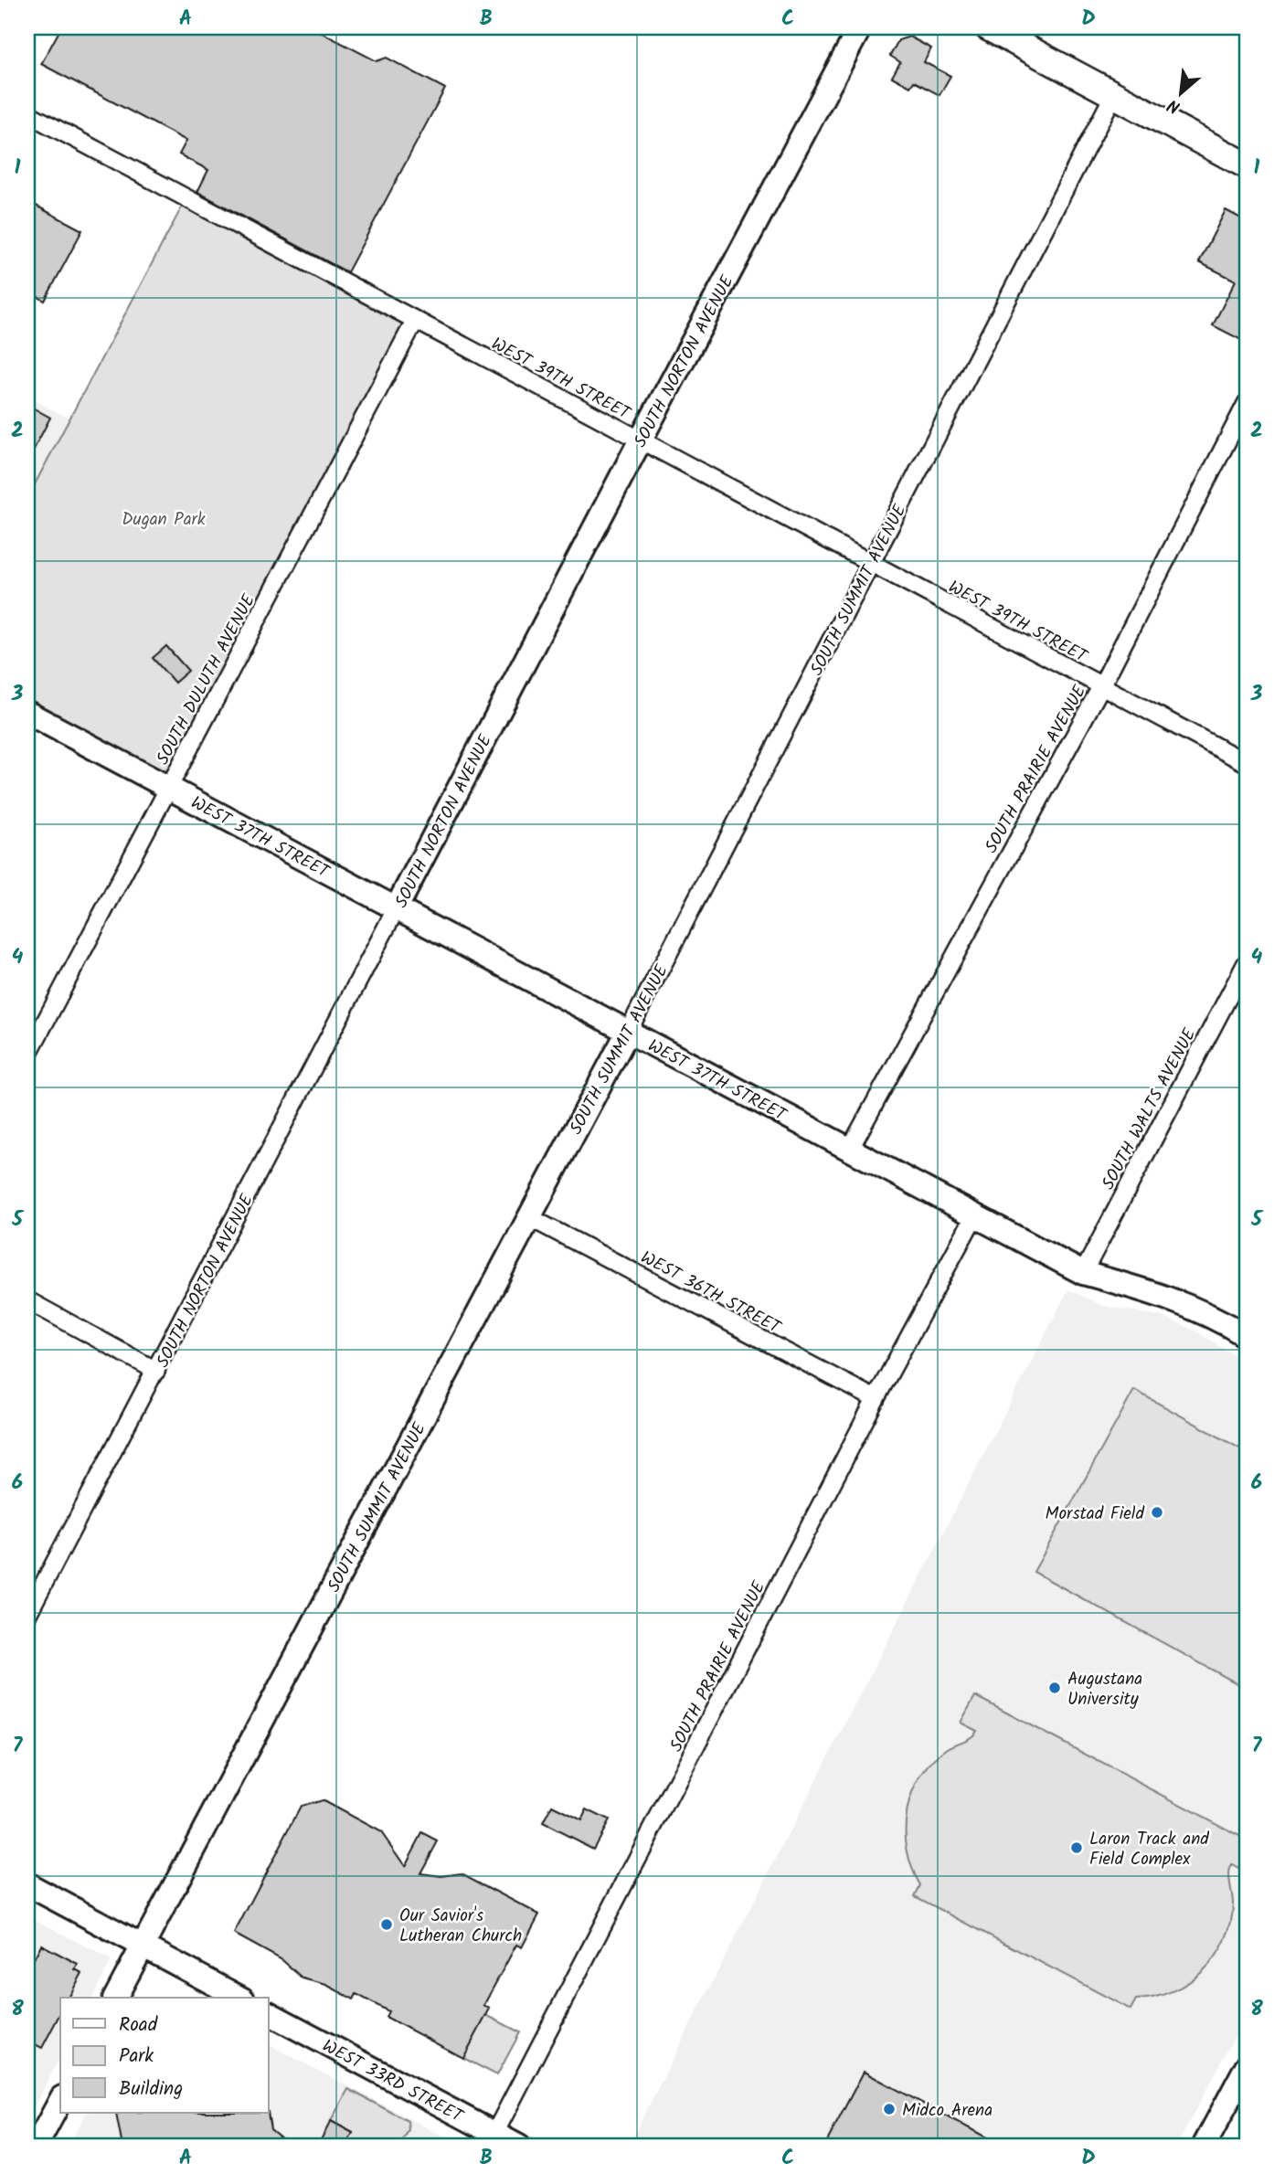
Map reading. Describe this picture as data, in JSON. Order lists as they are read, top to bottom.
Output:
{
  "streets": {
    "street": [
      "SOUTH NORTON AVENUE",
      "WEST 39TH STREET",
      "SOUTH SUMMIT AVENUE",
      "SOUTH DULUTH AVENUE",
      "SOUTH PRAIRIE AVENUE",
      "WEST 37TH STREET",
      "SOUTH WALTS AVENUE",
      "WEST 36TH STREET",
      "WEST 33RD STREET"
    ]
  },
  "crossings": [
    ["SOUTH NORTON AVENUE", "WEST 39TH STREET"],
    ["SOUTH NORTON AVENUE", "WEST 37TH STREET"],
    ["WEST 39TH STREET", "SOUTH SUMMIT AVENUE"],
    ["WEST 39TH STREET", "SOUTH DULUTH AVENUE"],
    ["WEST 39TH STREET", "SOUTH PRAIRIE AVENUE"],
    ["SOUTH SUMMIT AVENUE", "WEST 37TH STREET"],
    ["SOUTH SUMMIT AVENUE", "WEST 36TH STREET"],
    ["SOUTH DULUTH AVENUE", "WEST 37TH STREET"],
    ["SOUTH PRAIRIE AVENUE", "WEST 37TH STREET"],
    ["SOUTH PRAIRIE AVENUE", "WEST 36TH STREET"],
    ["SOUTH PRAIRIE AVENUE", "WEST 33RD STREET"],
    ["WEST 37TH STREET", "SOUTH WALTS AVENUE"]
  ],
  "parks": ["Dugan Park"],
  "places": [
    "Morstad Field",
    "Augustana University",
    "Laron Track and Field Complex",
    "Our Savior's Lutheran Church",
    "Midco Arena"
  ],
  "legend": ["Road", "Park", "Building"],
  "north": "bottom left",
  "grid": {
    "columns": [
      "A",
      "B",
      "C",
      "D"
    ],
    "rows": [
      "1",
      "2",
      "3",
      "4",
      "5",
      "6",
      "7",
      "8"
    ]
  }
}
